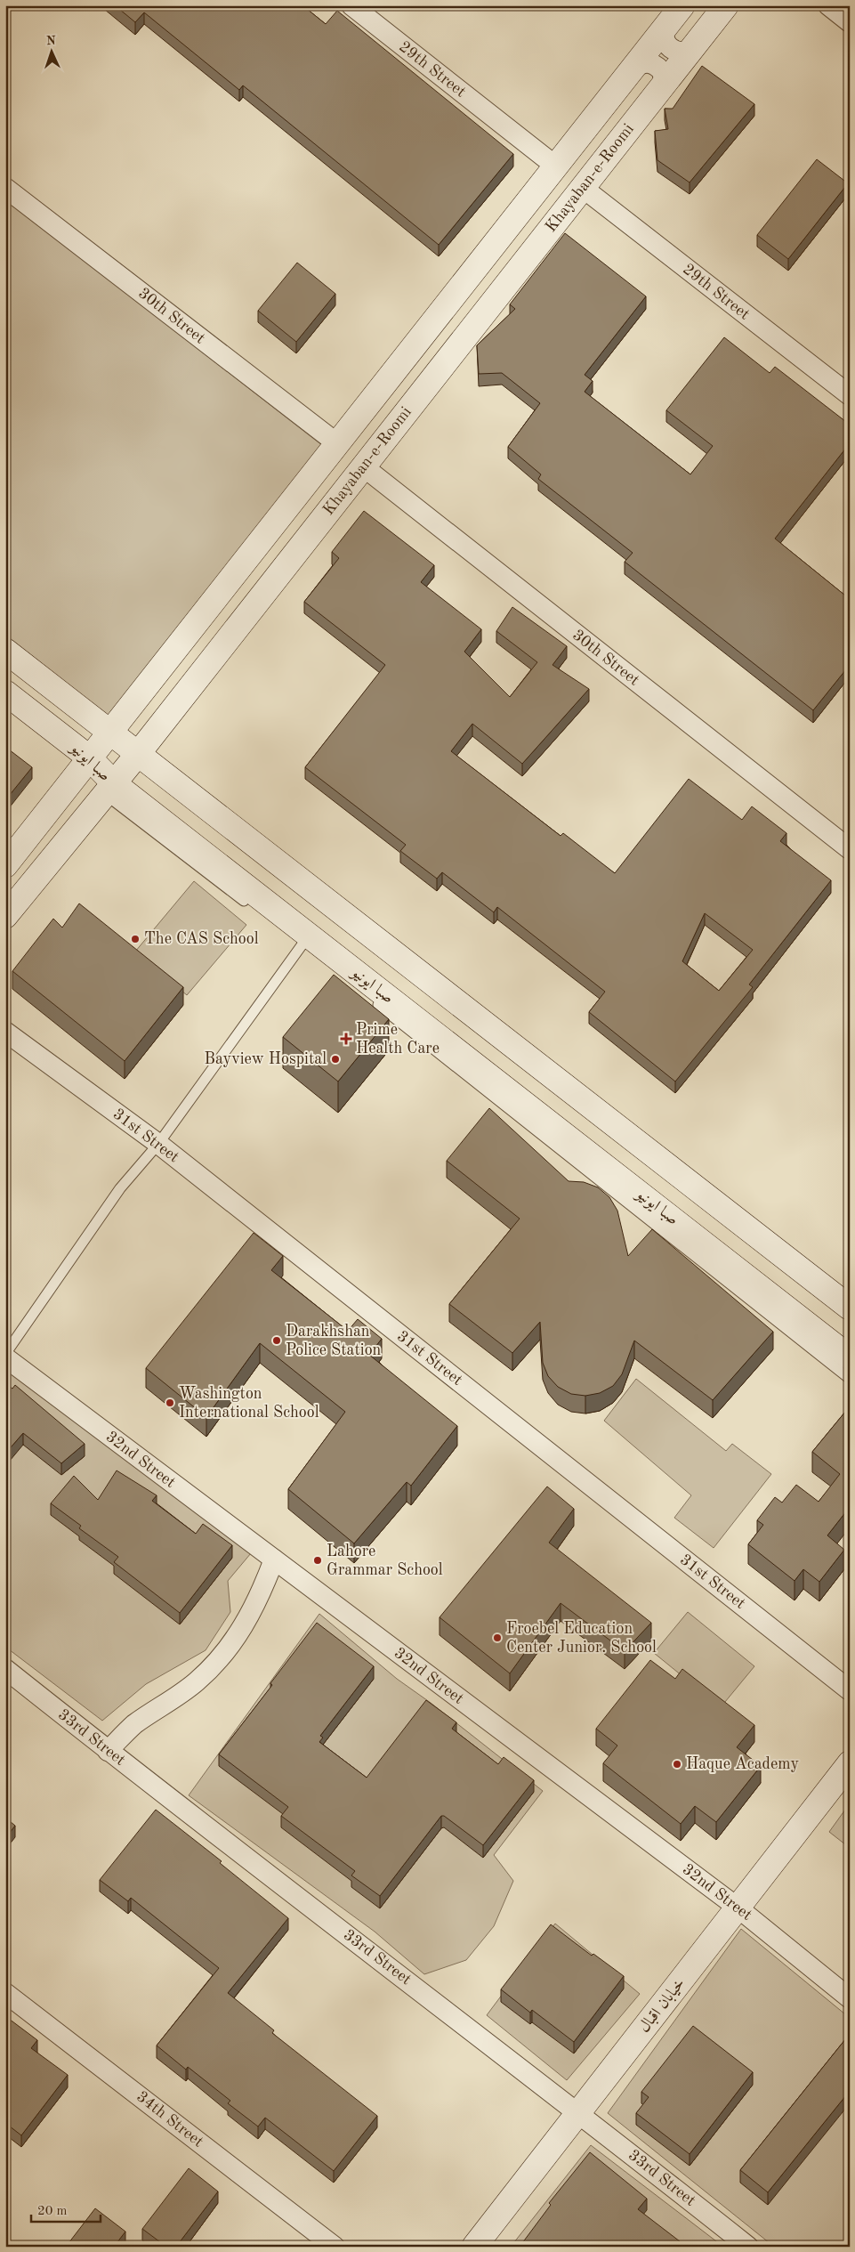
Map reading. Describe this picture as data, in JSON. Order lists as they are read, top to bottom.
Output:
{
  "streets": {
    "street": [
      "29th Street",
      "Khayaban-e-Roomi",
      "30th Street",
      "صبا ایونیو",
      "31st Street",
      "32nd Street",
      "33rd Street",
      "خیابان اقبال",
      "34th Street"
    ]
  },
  "crossings": [
    ["29th Street", "Khayaban-e-Roomi"],
    ["Khayaban-e-Roomi", "30th Street"],
    ["Khayaban-e-Roomi", "صبا ایونیو"],
    ["32nd Street", "خیابان اقبال"],
    ["33rd Street", "خیابان اقبال"]
  ],
  "places": {
    "other": [
      "The CAS School",
      "Bayview Hospital",
      "Darakhshan Police Station",
      "Washington International School",
      "Lahore Grammar School",
      "Froebel Education Center Junior. School",
      "Haque Academy"
    ],
    "health": ["Prime Health Care"]
  },
  "scale_bar": "20 m",
  "north": "top"
}
